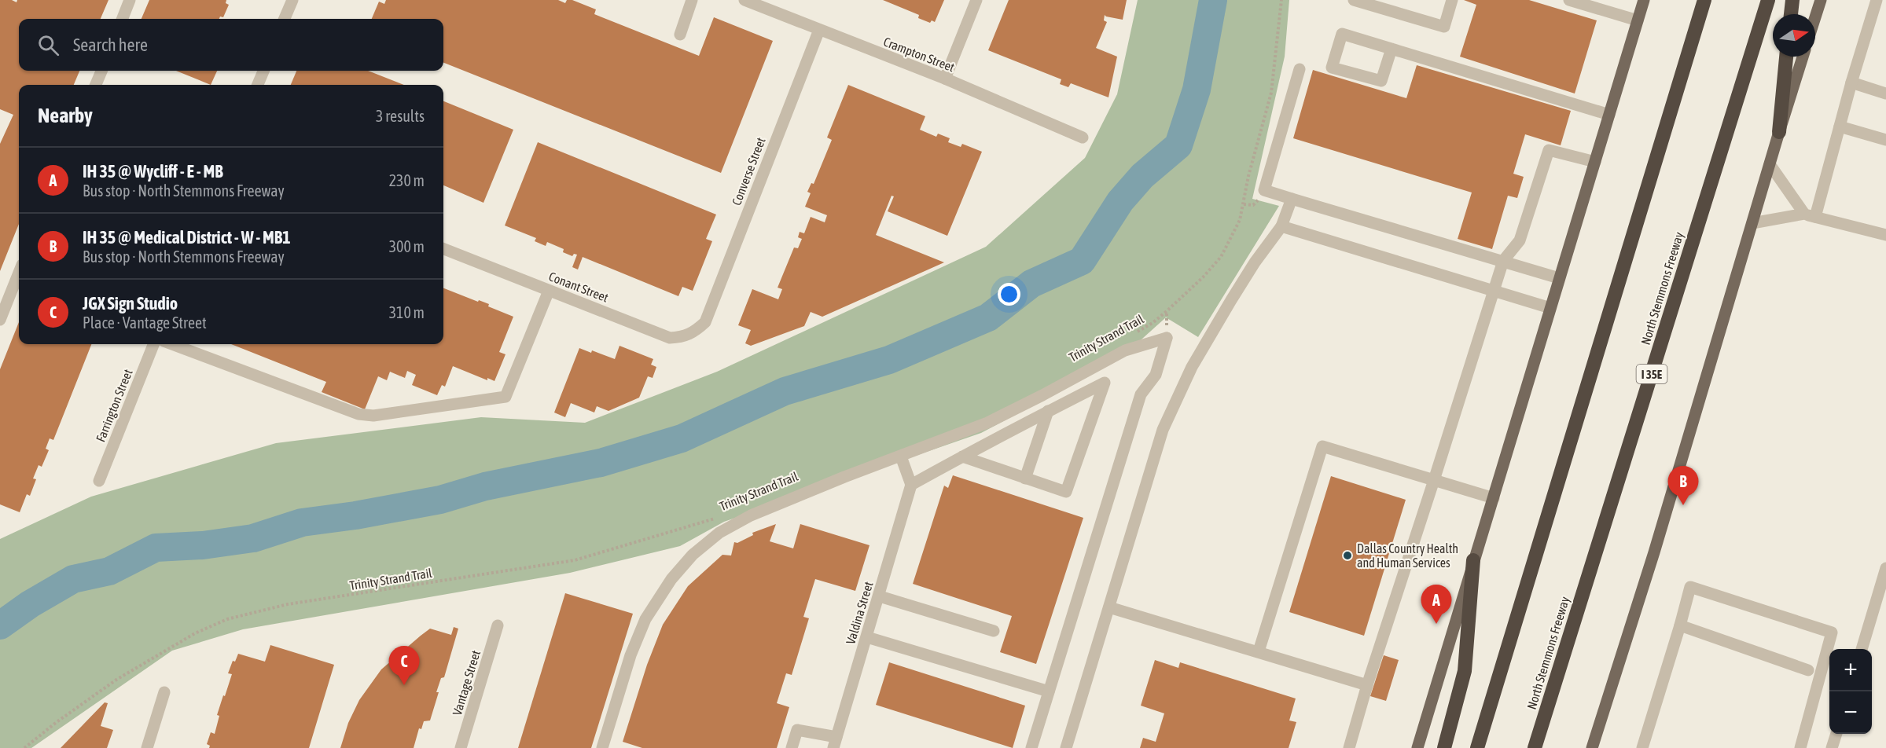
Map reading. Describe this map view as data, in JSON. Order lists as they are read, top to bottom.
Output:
{
  "streets": {
    "highway": ["North Stemmons Freeway", "I 35E"],
    "street": [
      "Crampton Street",
      "Converse Street",
      "Conant Street",
      "Farrington Street",
      "Valdina Street",
      "Vantage Street"
    ],
    "path": ["Trinity Strand Trail"]
  },
  "crossings": [
    ["Crampton Street", "Converse Street"],
    ["Converse Street", "Conant Street"]
  ],
  "places": ["Dallas Country Health and Human Services"],
  "north": "right",
  "page": {
    "search": "Search here",
    "heading": ["Nearby", "3 results"],
    "list": [
      {
        "mark": "A",
        "name": "IH 35 @ Wycliff - E - MB",
        "note": "Bus stop · North Stemmons Freeway",
        "value": "230 m"
      },
      {
        "mark": "B",
        "name": "IH 35 @ Medical District - W - MB1",
        "note": "Bus stop · North Stemmons Freeway",
        "value": "300 m"
      },
      {
        "mark": "C",
        "name": "JGX Sign Studio",
        "note": "Place · Vantage Street",
        "value": "310 m"
      }
    ],
    "pins": ["B", "A", "C"],
    "map_buttons": ["+", "−"]
  }
}
